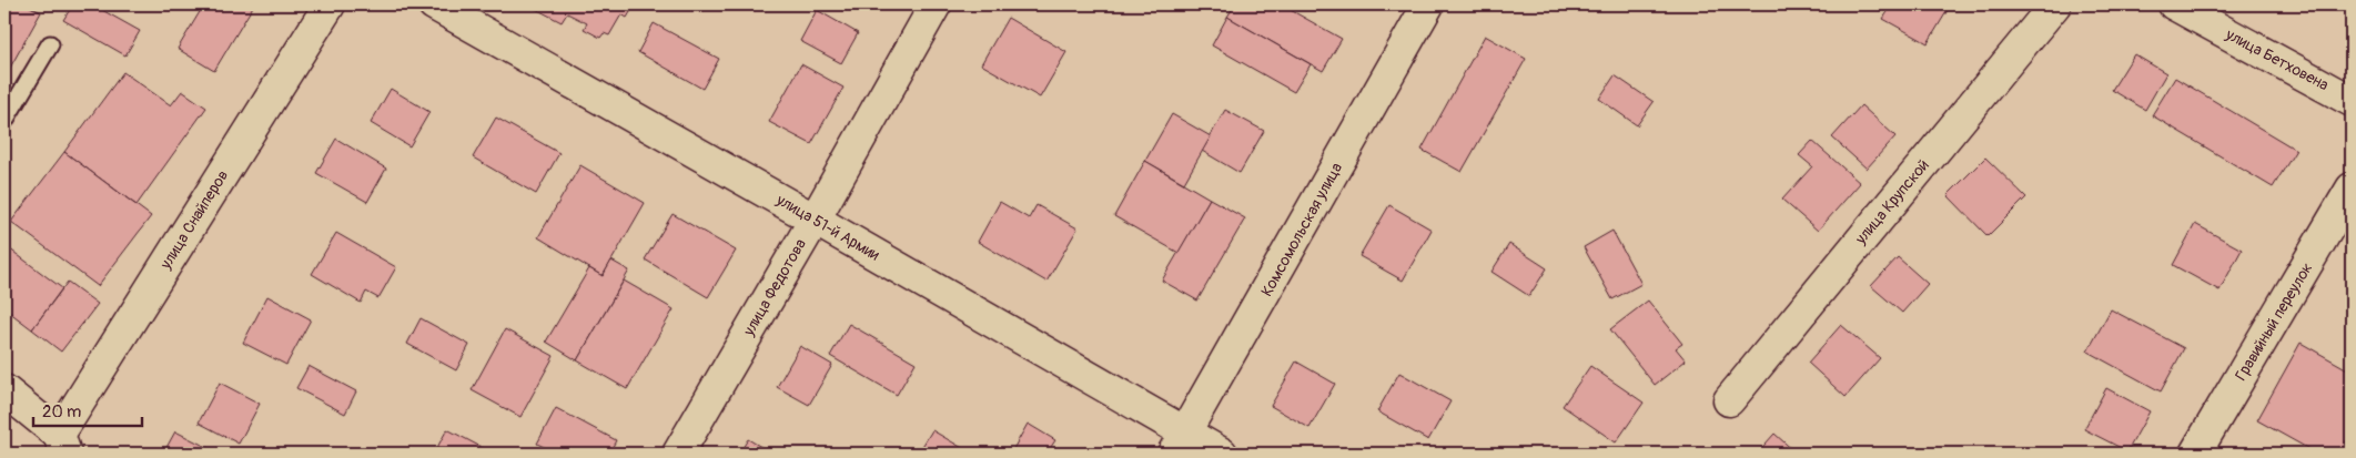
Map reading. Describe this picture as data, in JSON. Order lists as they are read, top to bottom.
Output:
{
  "streets": {
    "street": [
      "улица Бетховена",
      "улица Крупской",
      "улица Снайперов",
      "улица 51-й Армии",
      "Комсомольская улица",
      "улица Федотова",
      "Гравийный переулок"
    ]
  },
  "crossings": [
    ["улица 51-й Армии", "Комсомольская улица"],
    ["улица 51-й Армии", "улица Федотова"]
  ],
  "scale_bar": "20 m"
}
